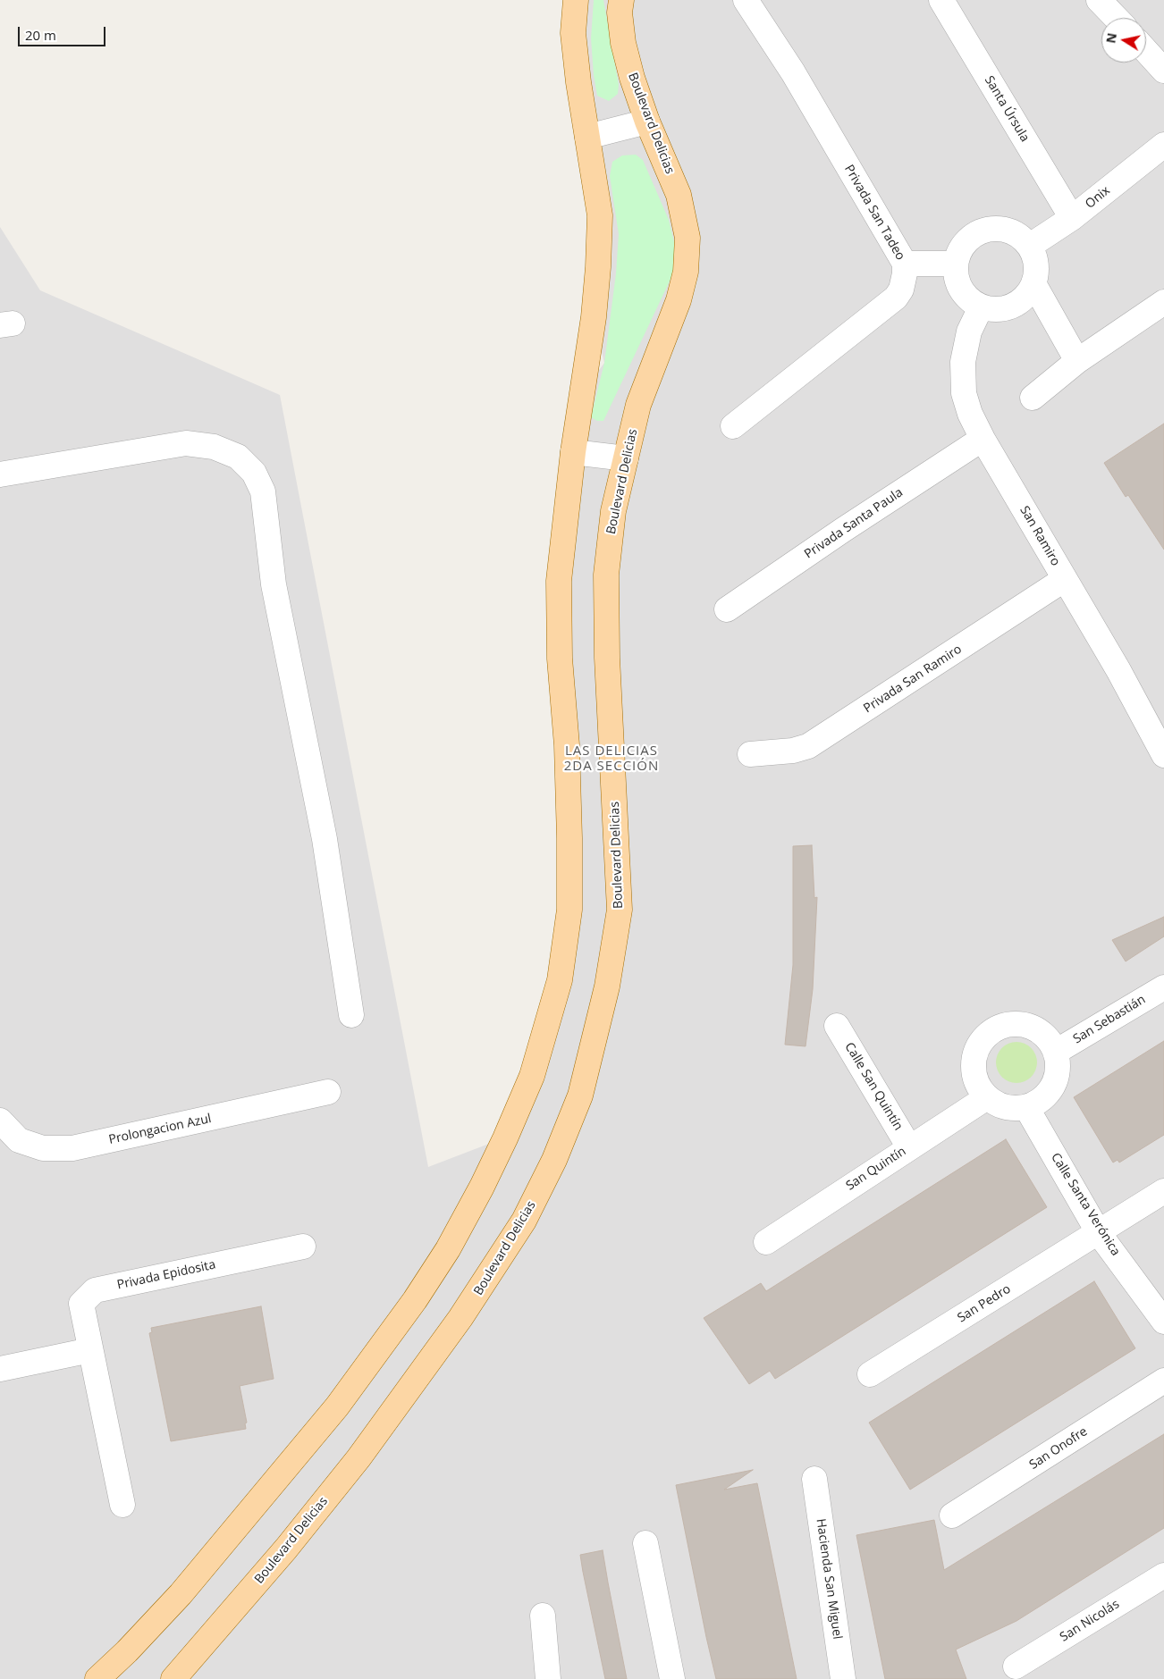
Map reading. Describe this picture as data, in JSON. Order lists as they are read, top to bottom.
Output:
{
  "streets": {
    "main road": ["Boulevard Delicias"],
    "street": [
      "Santa Úrsula",
      "Onix",
      "Privada San Tadeo",
      "Privada Santa Paula",
      "San Ramiro",
      "Privada San Ramiro",
      "San Sebastián",
      "Calle San Quintín",
      "Prolongacion Azul",
      "San Quintín",
      "Calle Santa Verónica",
      "Privada Epidosita",
      "San Pedro",
      "San Onofre",
      "Hacienda San Miguel",
      "San Nicolás"
    ]
  },
  "crossings": [
    ["Santa Úrsula", "Onix"],
    ["Onix", "San Ramiro"],
    ["Privada Santa Paula", "San Ramiro"],
    ["San Ramiro", "Privada San Ramiro"],
    ["San Sebastián", "San Quintín"],
    ["San Sebastián", "Calle Santa Verónica"],
    ["Calle San Quintín", "San Quintín"],
    ["San Quintín", "Calle Santa Verónica"],
    ["Calle Santa Verónica", "San Pedro"]
  ],
  "districts": ["LAS DELICIAS 2DA SECCIÓN"],
  "scale_bar": "20 m",
  "north": "left"
}
